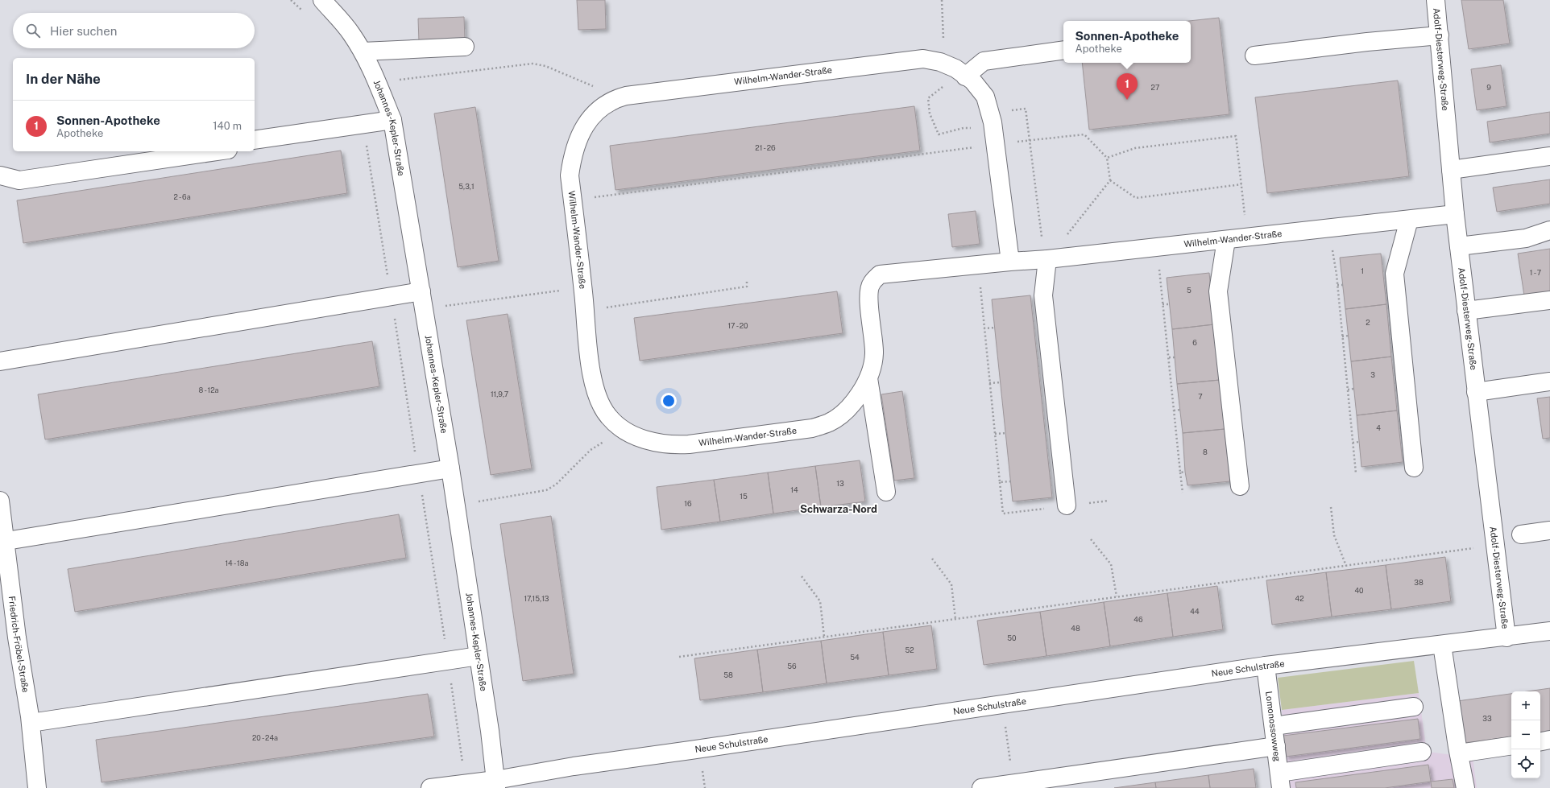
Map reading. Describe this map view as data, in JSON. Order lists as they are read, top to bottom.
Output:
{
  "streets": {
    "street": [
      "Adolf-Diesterweg-Straße",
      "Wilhelm-Wander-Straße",
      "Johannes-Kepler-Straße",
      "Friedrich-Fröbel-Straße",
      "Neue Schulstraße",
      "Lomonossowweg"
    ]
  },
  "crossings": [
    ["Adolf-Diesterweg-Straße", "Wilhelm-Wander-Straße"],
    ["Adolf-Diesterweg-Straße", "Neue Schulstraße"],
    ["Johannes-Kepler-Straße", "Neue Schulstraße"],
    ["Neue Schulstraße", "Lomonossowweg"]
  ],
  "districts": ["Schwarza-Nord"],
  "house_numbers": [
    "27",
    "9",
    "21 - 26",
    "5,3,1",
    "2 - 6a",
    "1",
    "1 - 7",
    "5",
    "2",
    "17 - 20",
    "6",
    "3",
    "8 - 12a",
    "11,9,7",
    "7",
    "4",
    "8",
    "13",
    "14",
    "15",
    "16",
    "14 - 18a",
    "38",
    "40",
    "17,15,13",
    "42",
    "44",
    "46",
    "48",
    "50",
    "52",
    "54",
    "56",
    "58",
    "33",
    "20 - 24a"
  ],
  "page": {
    "search": "Hier suchen",
    "popup": ["Sonnen-Apotheke", "Apotheke"],
    "heading": "In der Nähe",
    "pins": "1",
    "list": [
      {
        "mark": "1",
        "name": "Sonnen-Apotheke",
        "note": "Apotheke",
        "value": "140 m"
      }
    ],
    "map_buttons": ["+", "−"]
  }
}
